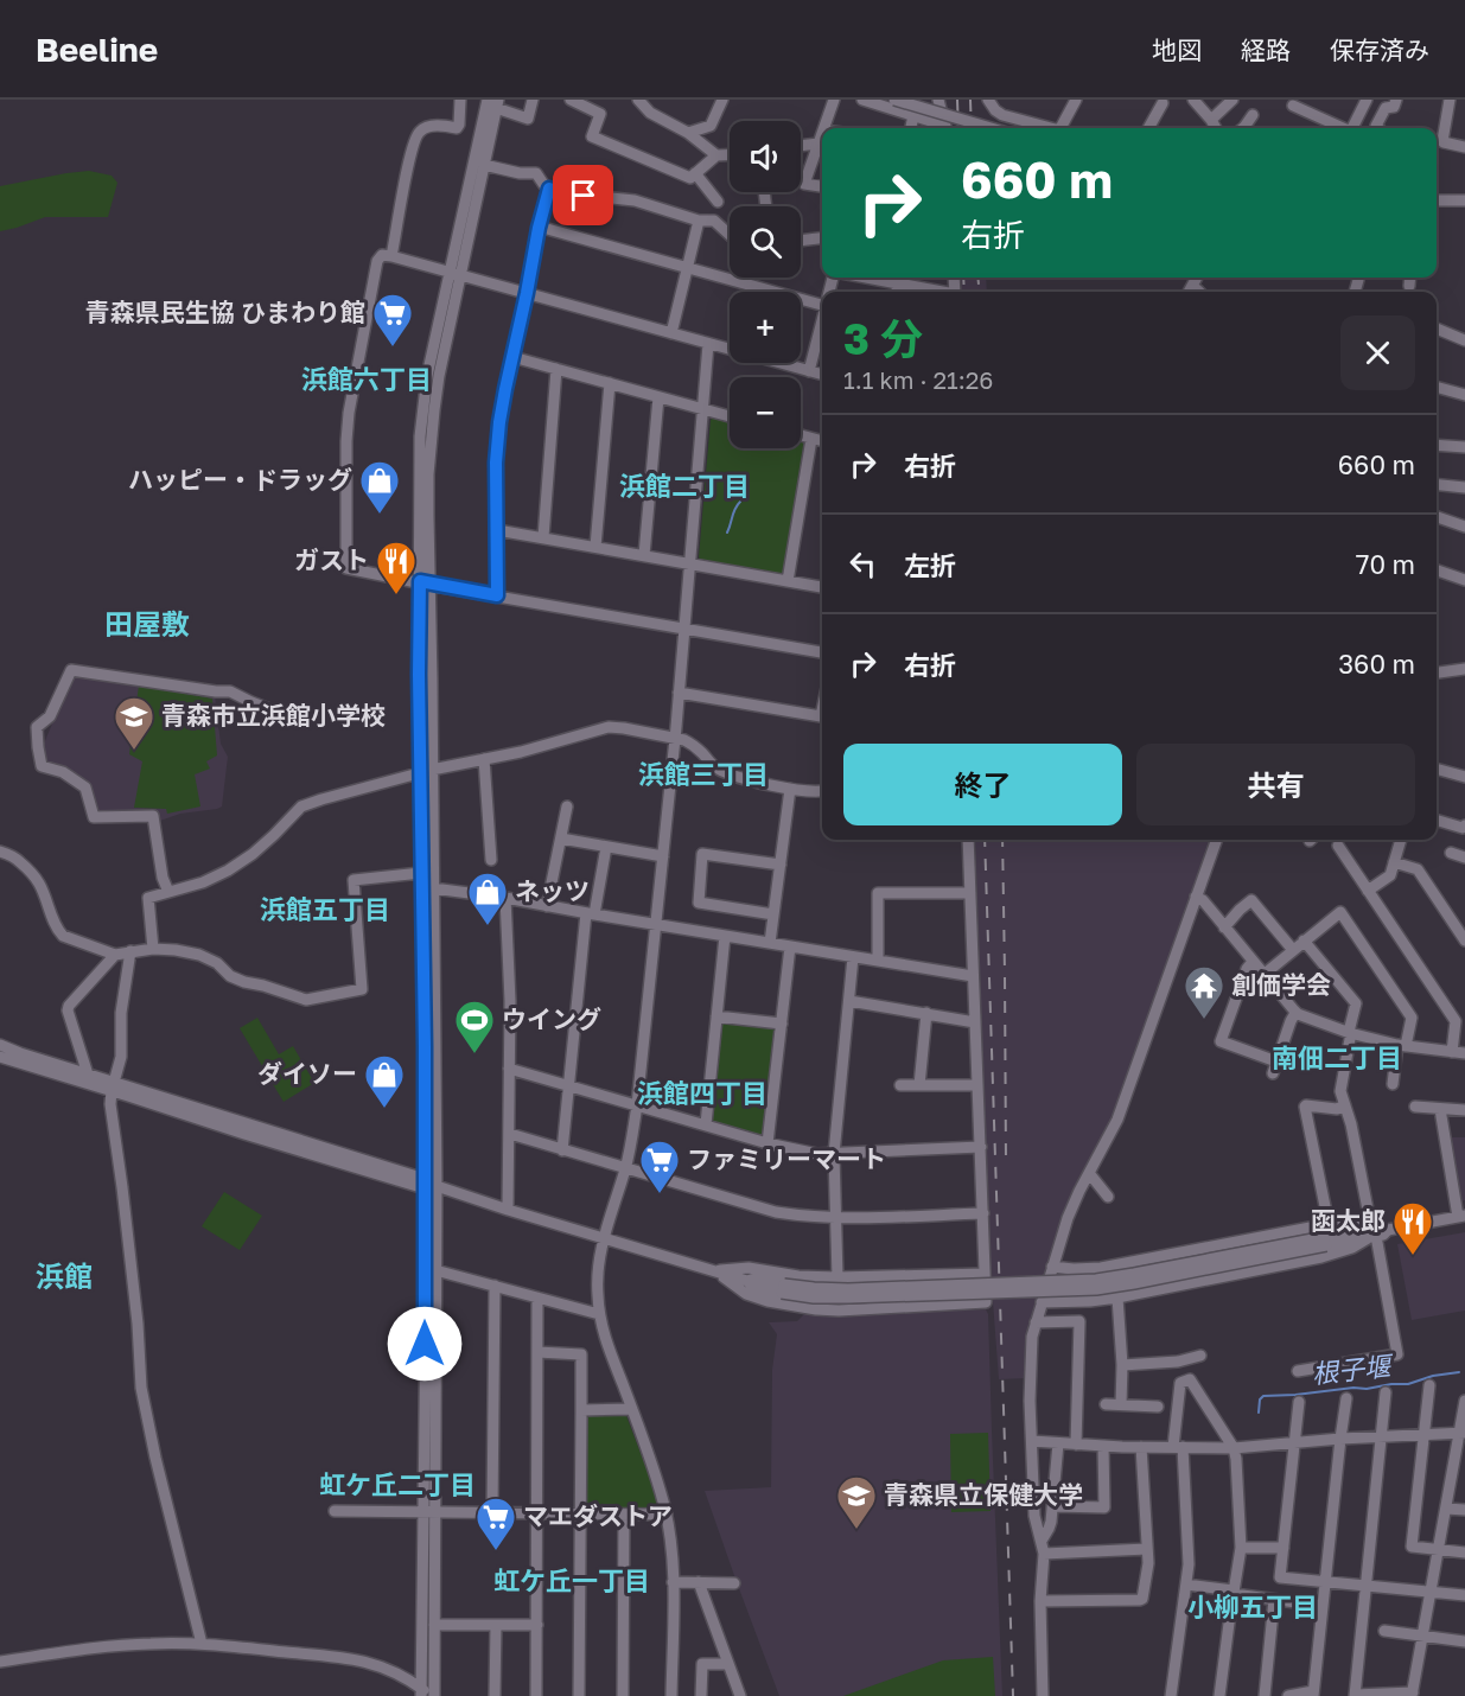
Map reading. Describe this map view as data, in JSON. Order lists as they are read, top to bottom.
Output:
{
  "districts": [
    "浜館六丁目",
    "浜館二丁目",
    "田屋敷",
    "浜館三丁目",
    "浜館五丁目",
    "南佃二丁目",
    "浜館四丁目",
    "浜館",
    "虹ケ丘二丁目",
    "虹ケ丘一丁目",
    "小柳五丁目"
  ],
  "water": ["根子堰"],
  "places": {
    "supermarket": ["青森県民生協 ひまわり館", "ファミリーマート", "マエダストア"],
    "shop": ["ハッピー・ドラッグ", "ネッツ", "ダイソー"],
    "restaurant": ["ガスト", "函太郎"],
    "school or university": ["青森市立浜館小学校", "青森県立保健大学"],
    "temple": ["創価学会"],
    "sports": ["ウイング"]
  },
  "page": {
    "header": "Beeline",
    "nav": ["地図", "経路", "保存済み"],
    "map_buttons": ["+", "−"],
    "turn": ["660 m", "右折"],
    "heading": ["3 分", "1.1 km · 21:26"],
    "list": [
      {
        "name": "右折",
        "value": "660 m"
      },
      {
        "name": "左折",
        "value": "70 m"
      },
      {
        "name": "右折",
        "value": "360 m"
      }
    ],
    "buttons": ["終了", "共有"]
  }
}
